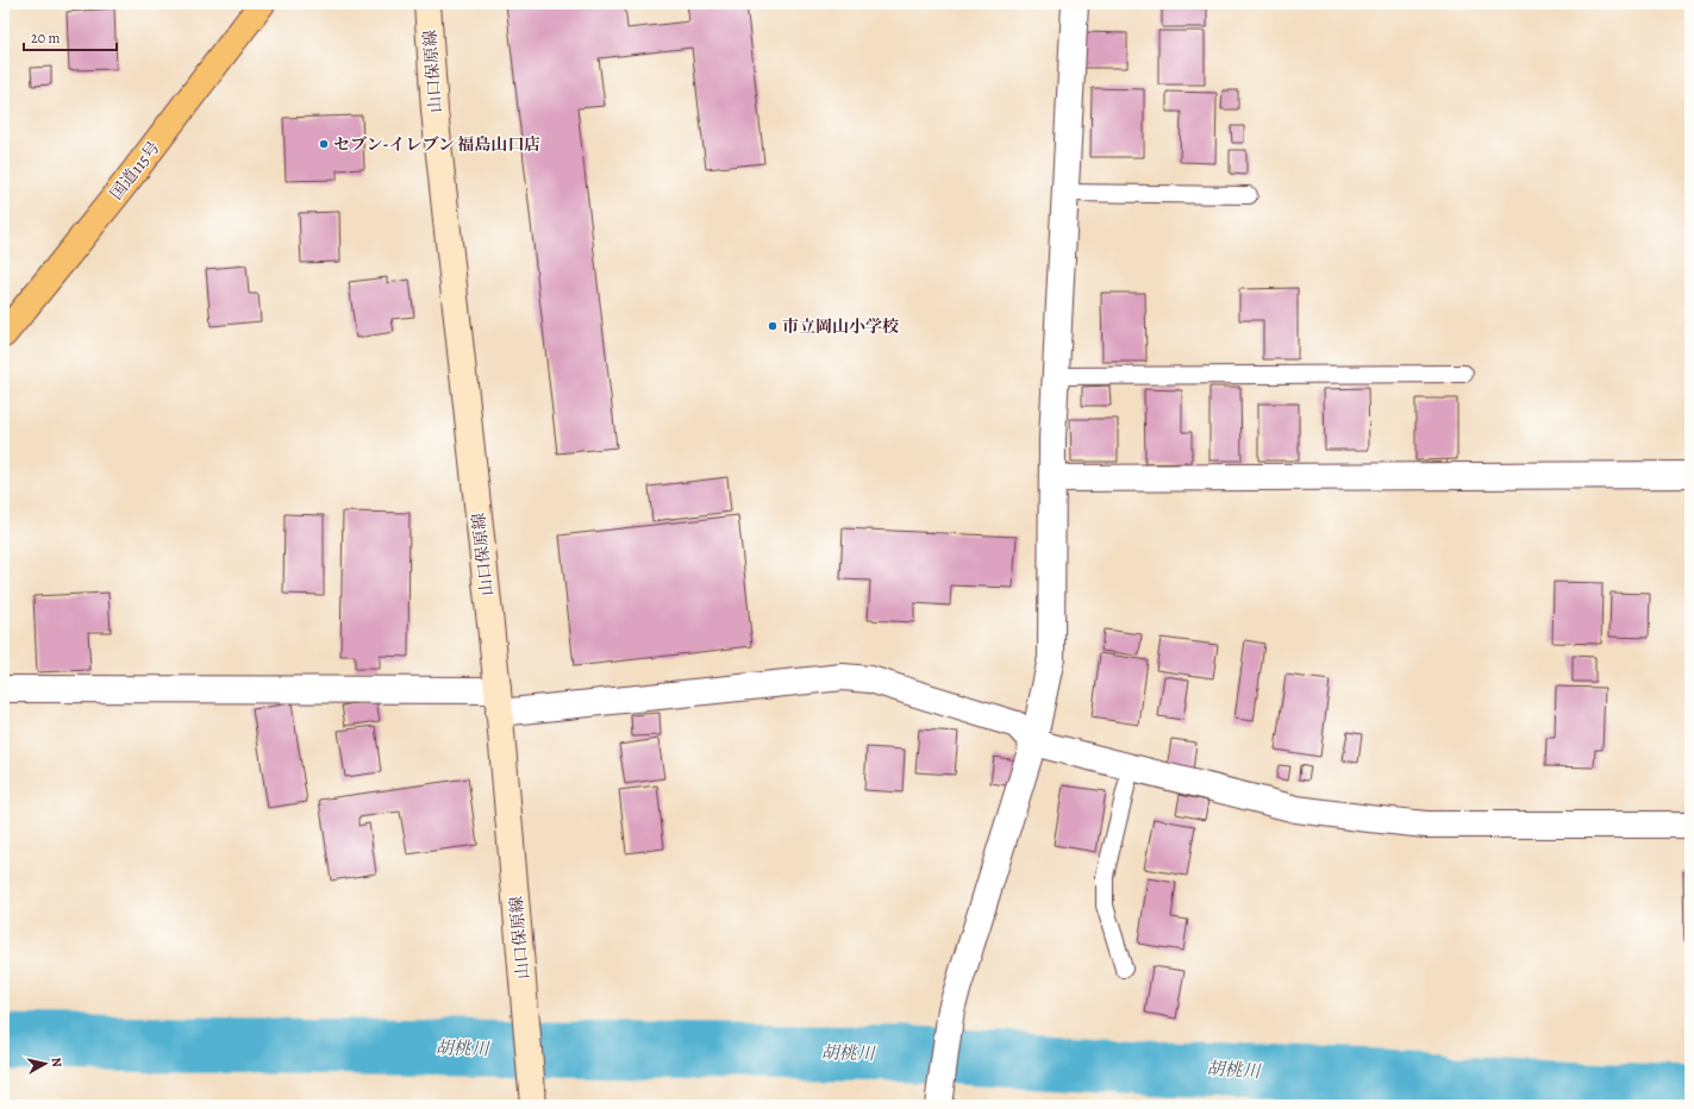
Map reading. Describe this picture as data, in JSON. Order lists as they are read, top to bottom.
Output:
{
  "streets": {
    "highway": ["国道115号"],
    "main road": ["山口保原線"]
  },
  "water": ["胡桃川"],
  "places": ["セブン-イレブン 福島山口店", "市立岡山小学校"],
  "scale_bar": "20 m",
  "north": "right"
}
